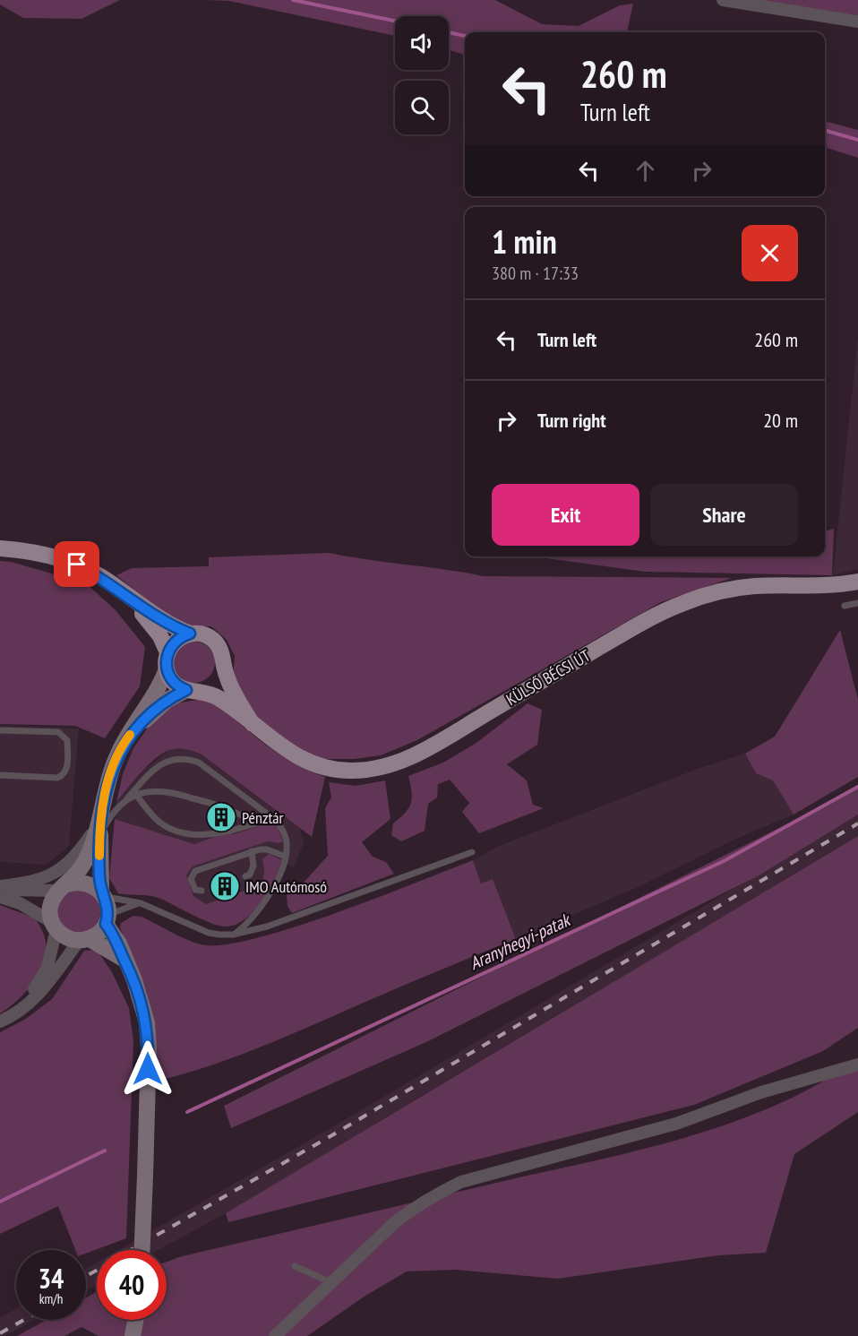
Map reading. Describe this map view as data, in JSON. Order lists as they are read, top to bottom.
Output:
{
  "streets": {
    "main road": ["KÜLSŐ BÉCSI ÚT"]
  },
  "water": ["Aranyhegyi-patak"],
  "places": {
    "building": ["Pénztár", "IMO Autómosó"]
  },
  "page": {
    "turn": ["260 m", "Turn left"],
    "heading": ["1 min", "380 m · 17:33"],
    "list": [
      {
        "name": "Turn left",
        "value": "260 m"
      },
      {
        "name": "Turn right",
        "value": "20 m"
      }
    ],
    "buttons": ["Exit", "Share"],
    "speed": "34 km/h",
    "limit": "40"
  }
}
